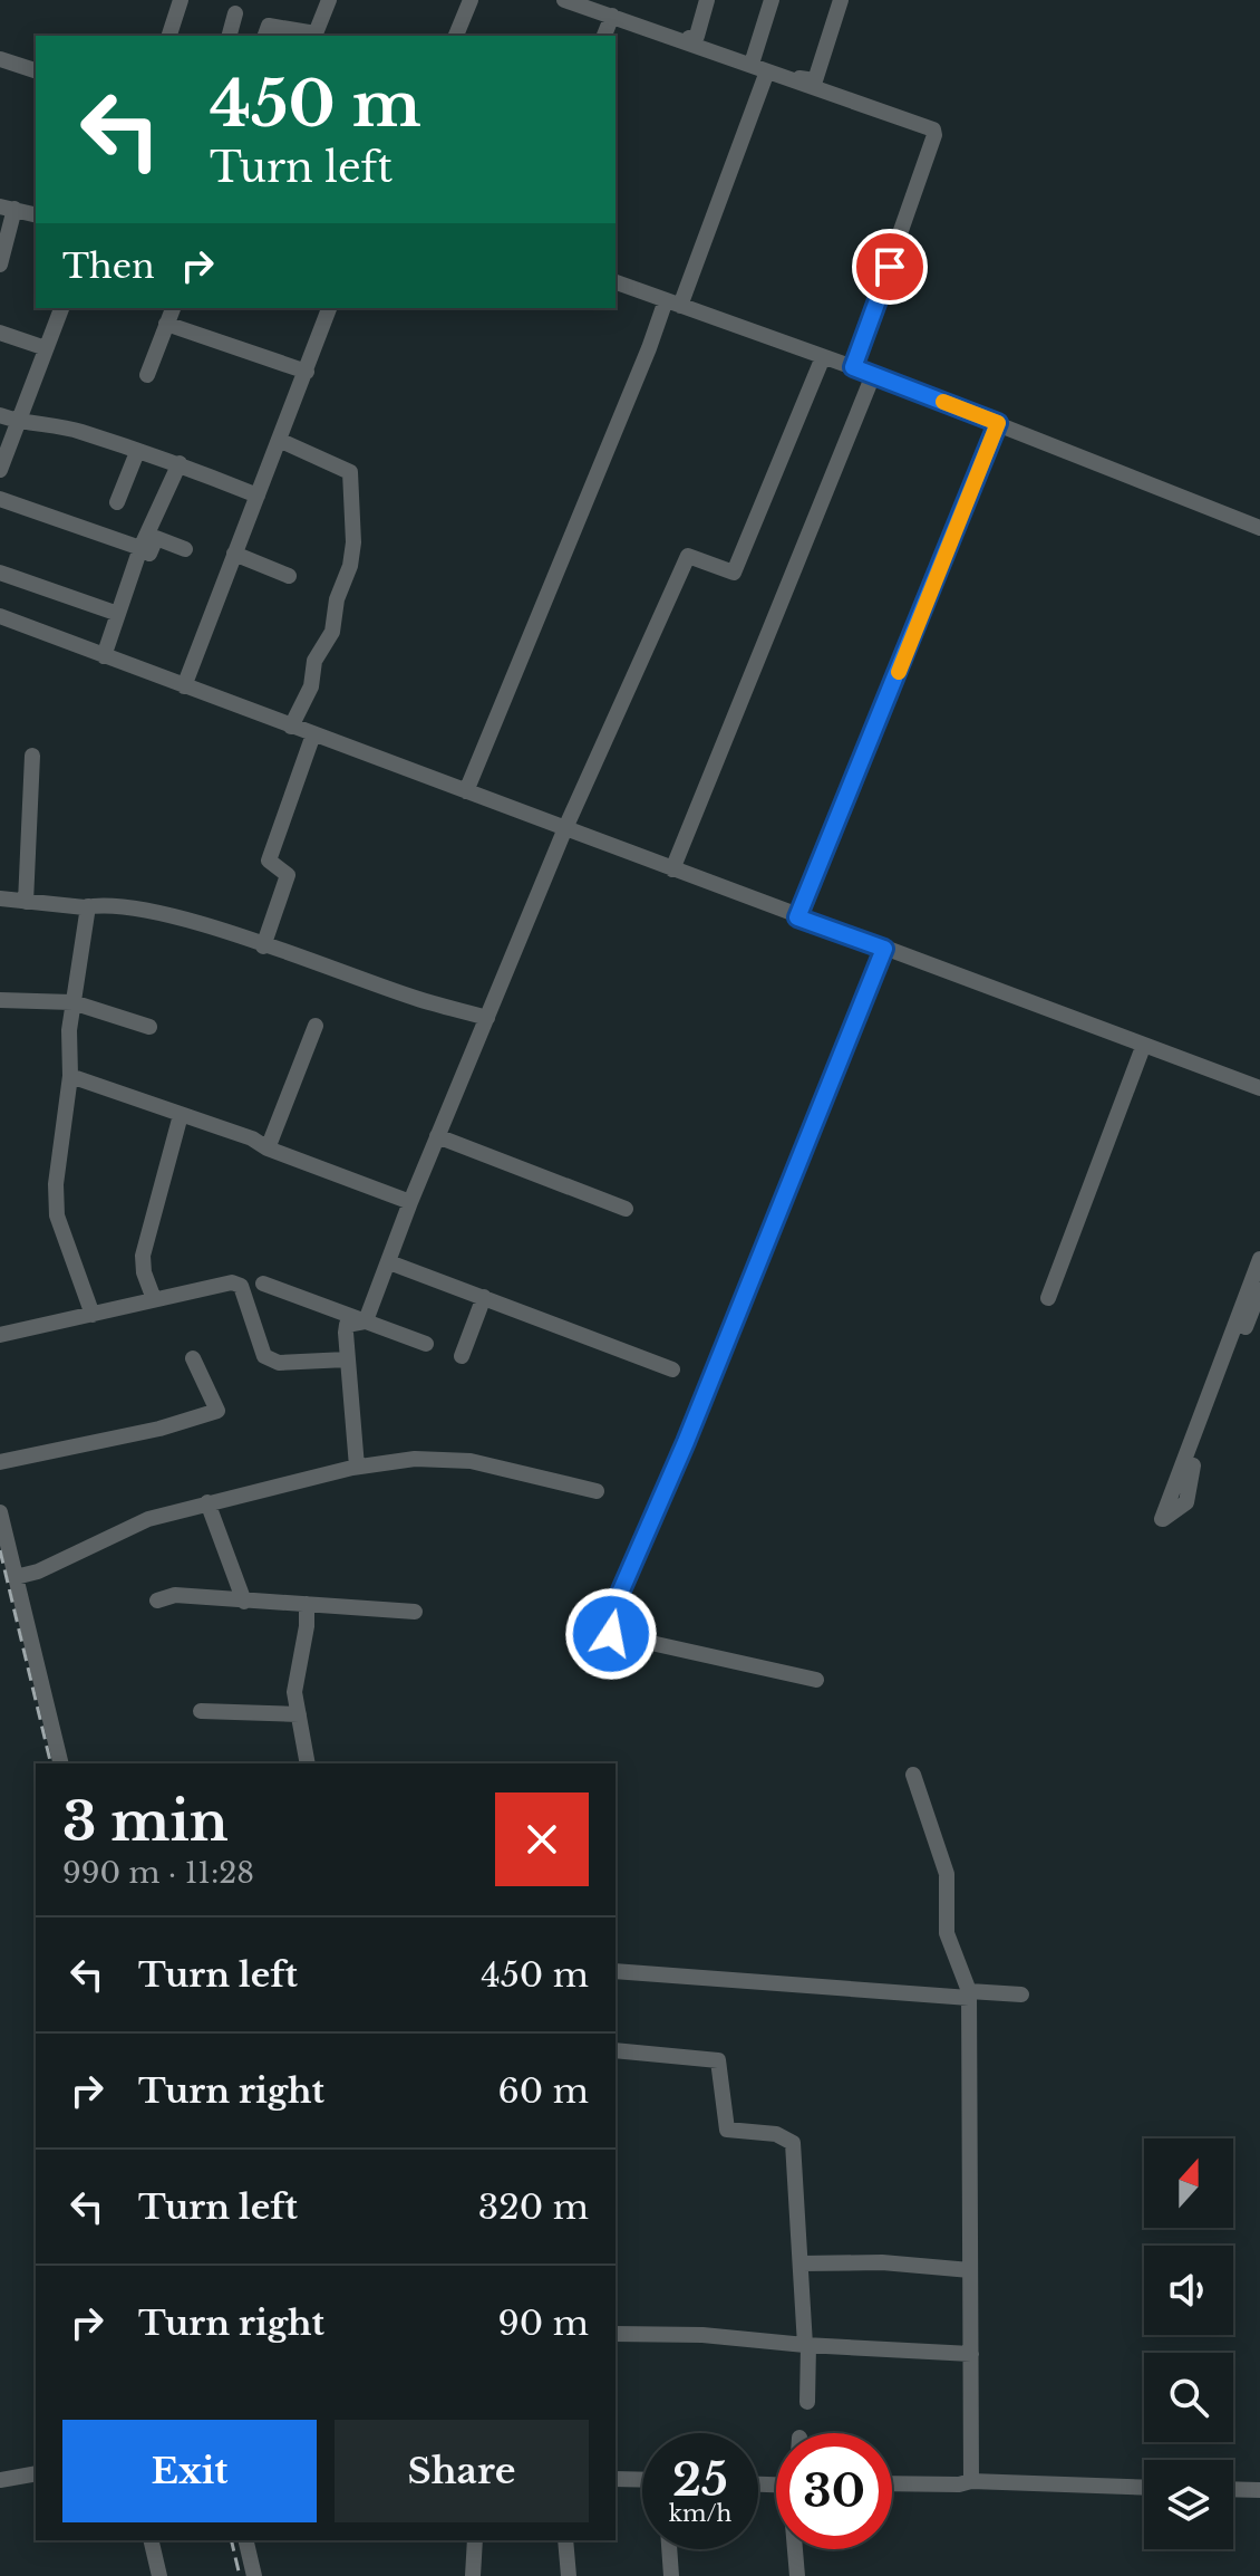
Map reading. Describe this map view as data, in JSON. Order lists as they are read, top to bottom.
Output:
{
  "north": "top",
  "page": {
    "turn": ["450 m", "Turn left"],
    "then": "Then",
    "heading": ["3 min", "990 m · 11:28"],
    "list": [
      {
        "name": "Turn left",
        "value": "450 m"
      },
      {
        "name": "Turn right",
        "value": "60 m"
      },
      {
        "name": "Turn left",
        "value": "320 m"
      },
      {
        "name": "Turn right",
        "value": "90 m"
      }
    ],
    "buttons": ["Exit", "Share"],
    "speed": "25 km/h",
    "limit": "30"
  }
}
